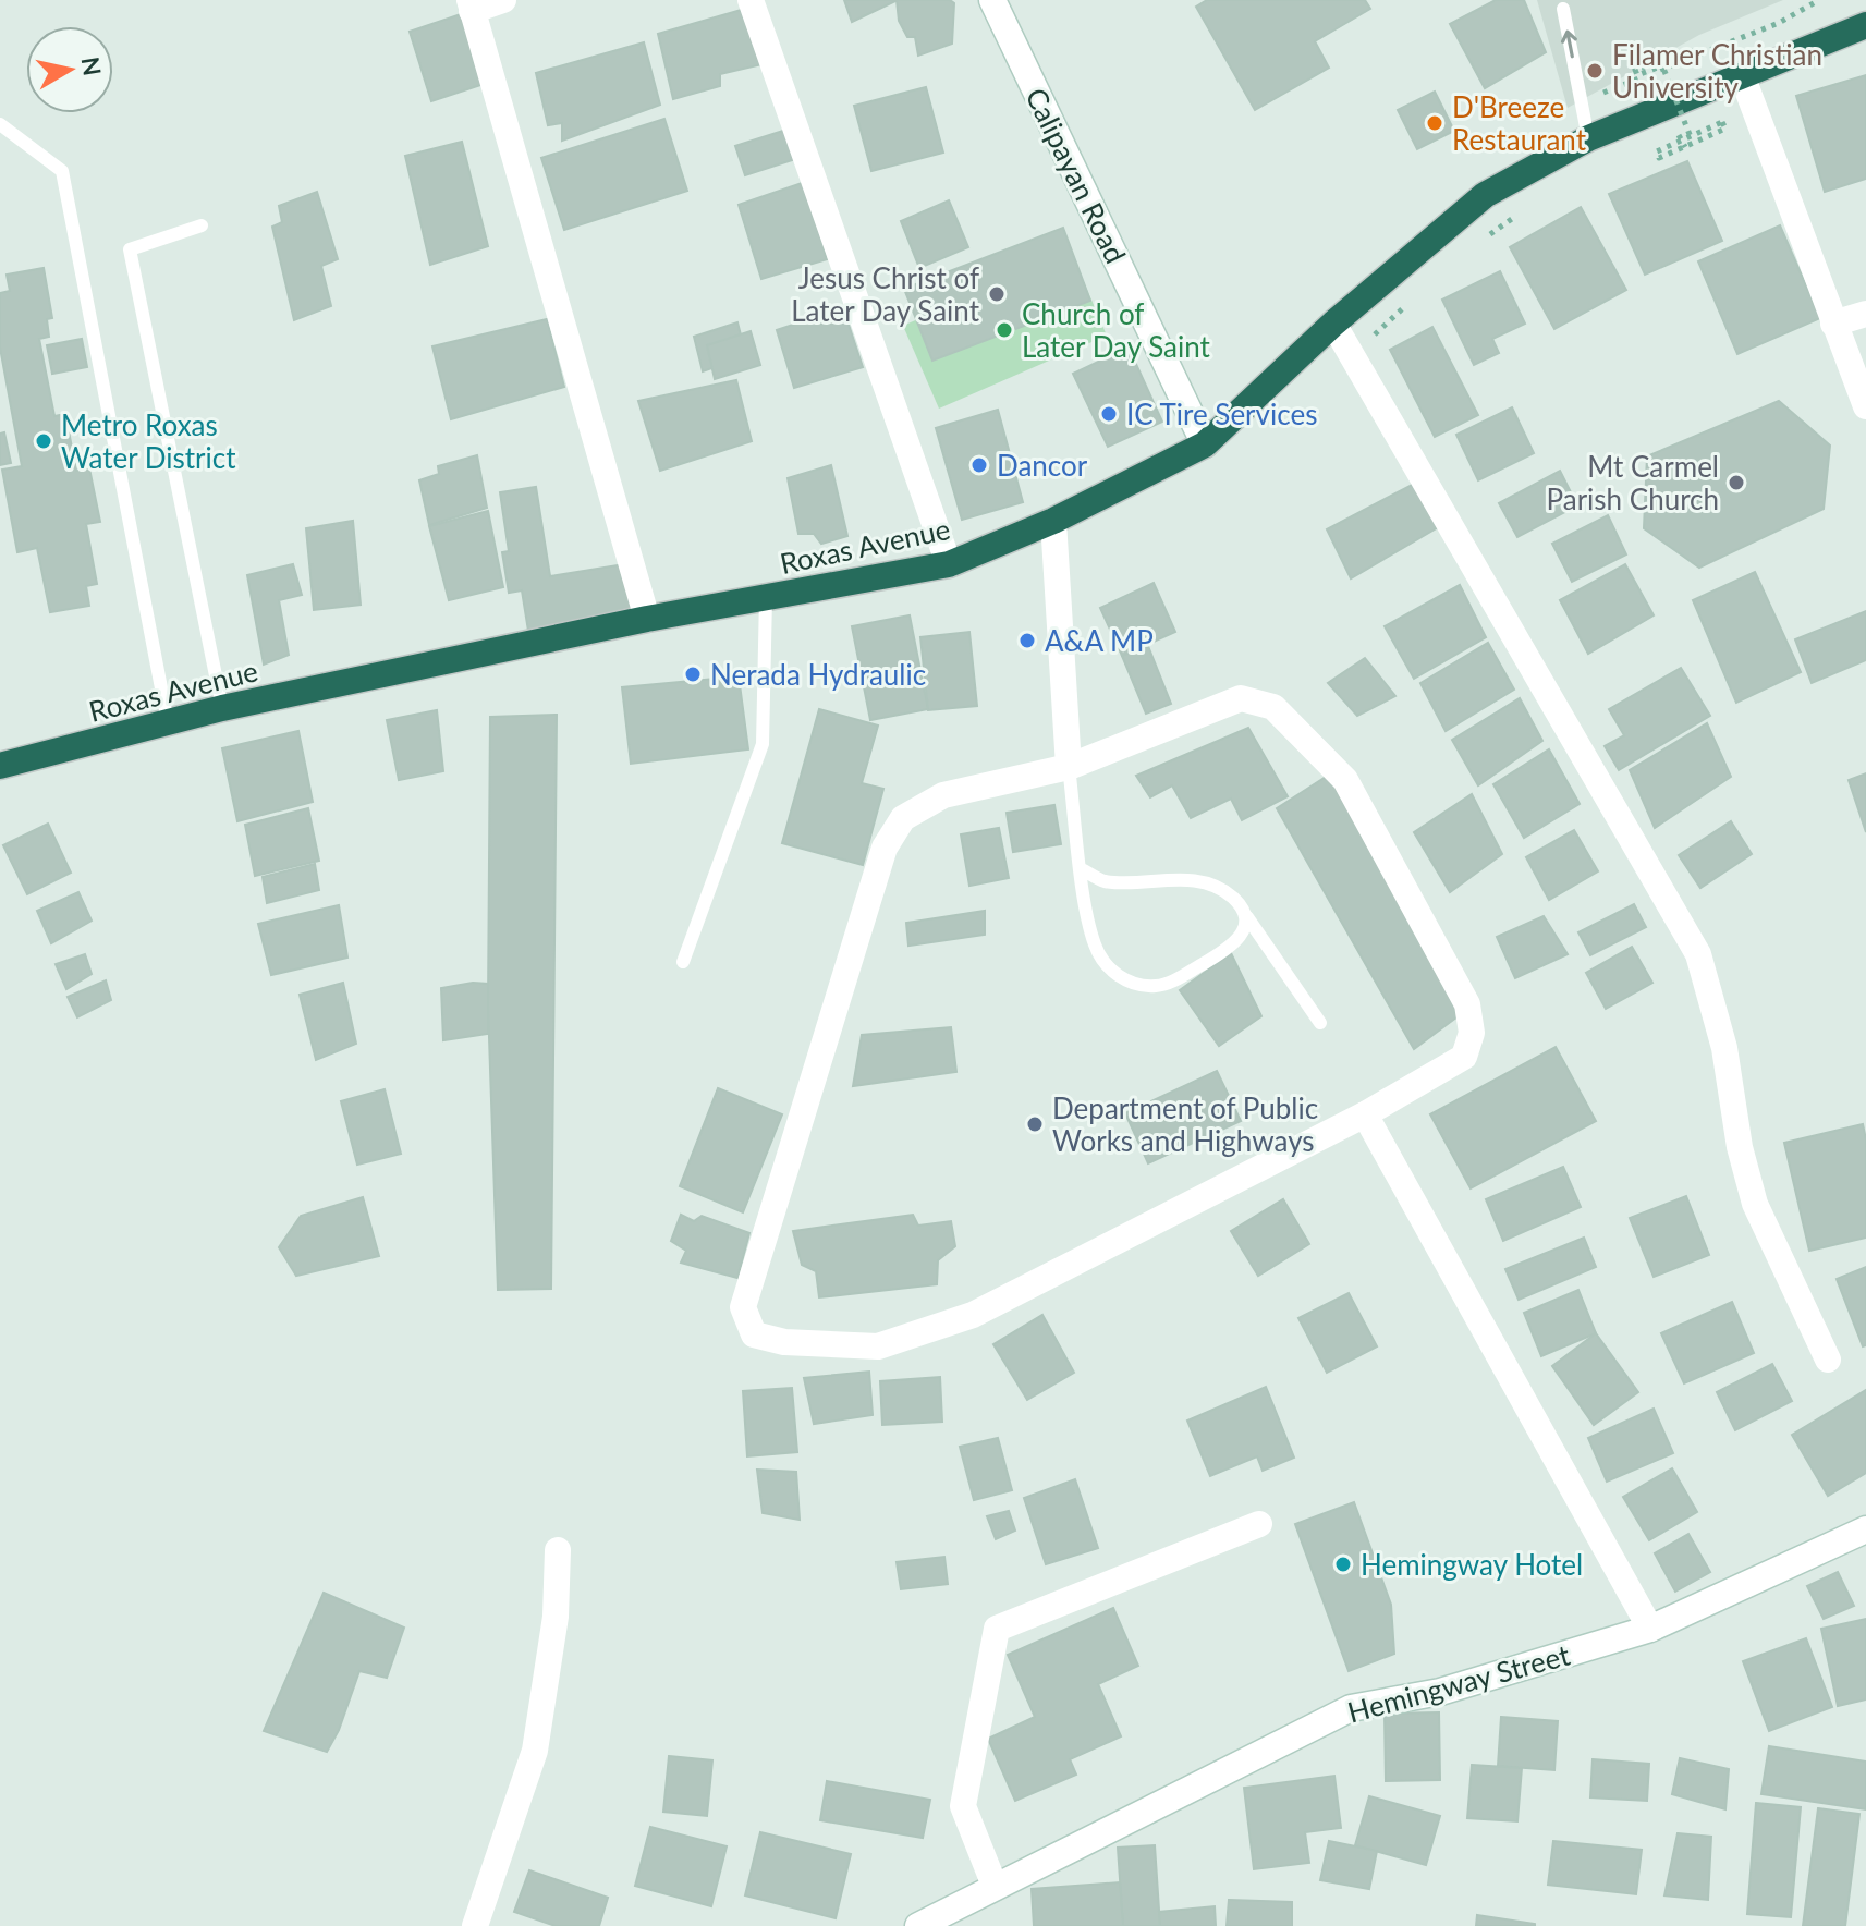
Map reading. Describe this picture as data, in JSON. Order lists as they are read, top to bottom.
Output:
{
  "streets": {
    "highway": ["Roxas Avenue"],
    "street": ["Calipayan Road", "Hemingway Street"]
  },
  "crossings": [
    ["Calipayan Road", "Roxas Avenue"]
  ],
  "places": [
    "Filamer Christian University",
    "D'Breeze Restaurant",
    "Jesus Christ of Later Day Saint",
    "Church of Later Day Saint",
    "IC Tire Services",
    "Metro Roxas Water District",
    "Dancor",
    "Mt Carmel Parish Church",
    "A&A MP",
    "Nerada Hydraulic",
    "Department of Public Works and Highways",
    "Hemingway Hotel"
  ],
  "north": "right"
}
